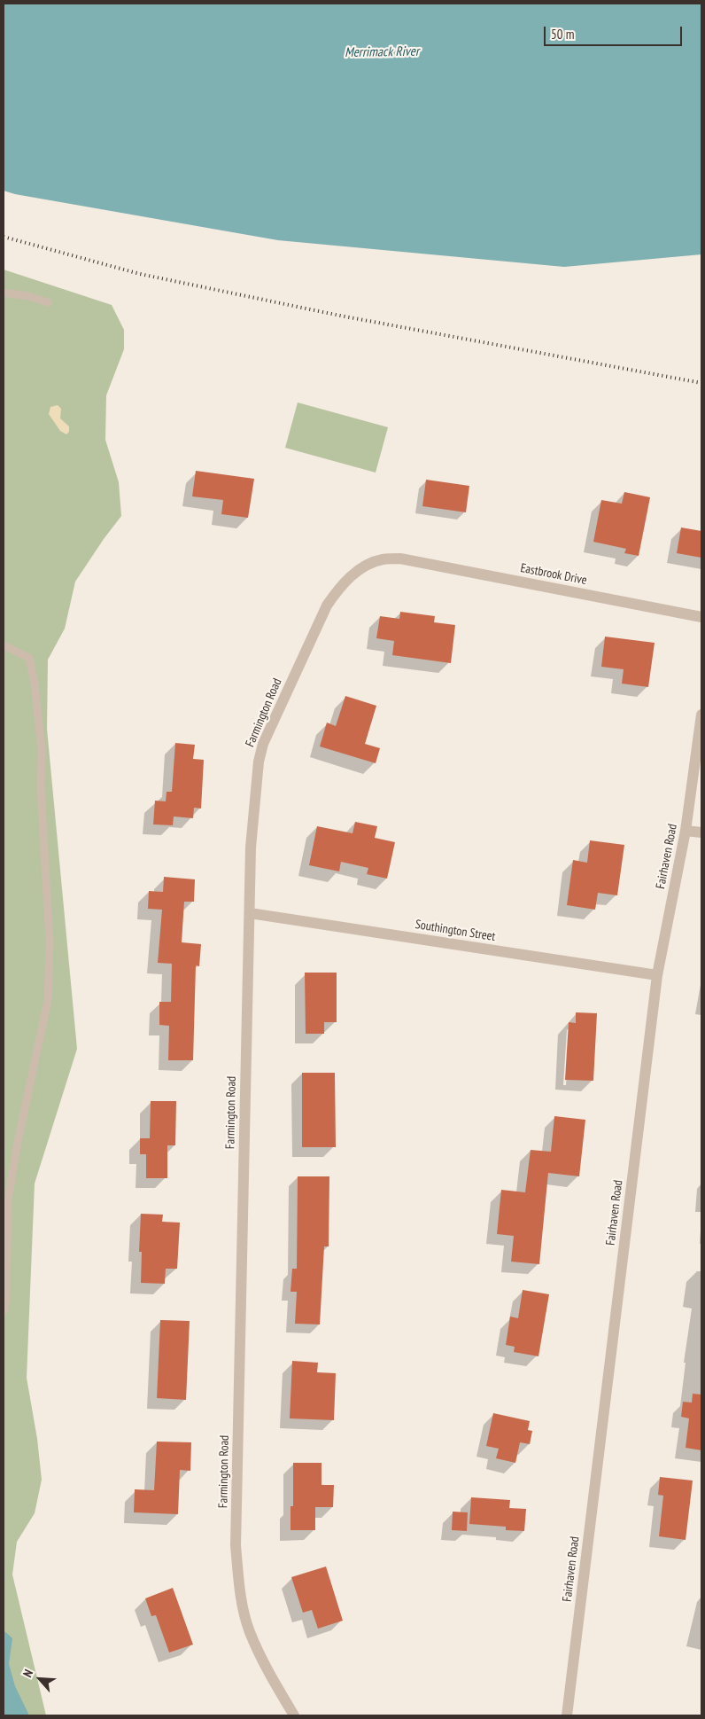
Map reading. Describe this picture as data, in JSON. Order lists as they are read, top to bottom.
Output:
{
  "streets": {
    "street": [
      "Eastbrook Drive",
      "Farmington Road",
      "Fairhaven Road",
      "Southington Street"
    ]
  },
  "crossings": [
    ["Eastbrook Drive", "Farmington Road"],
    ["Farmington Road", "Southington Street"],
    ["Fairhaven Road", "Southington Street"]
  ],
  "water": ["Merrimack River"],
  "scale_bar": "50 m",
  "north": "top left"
}
